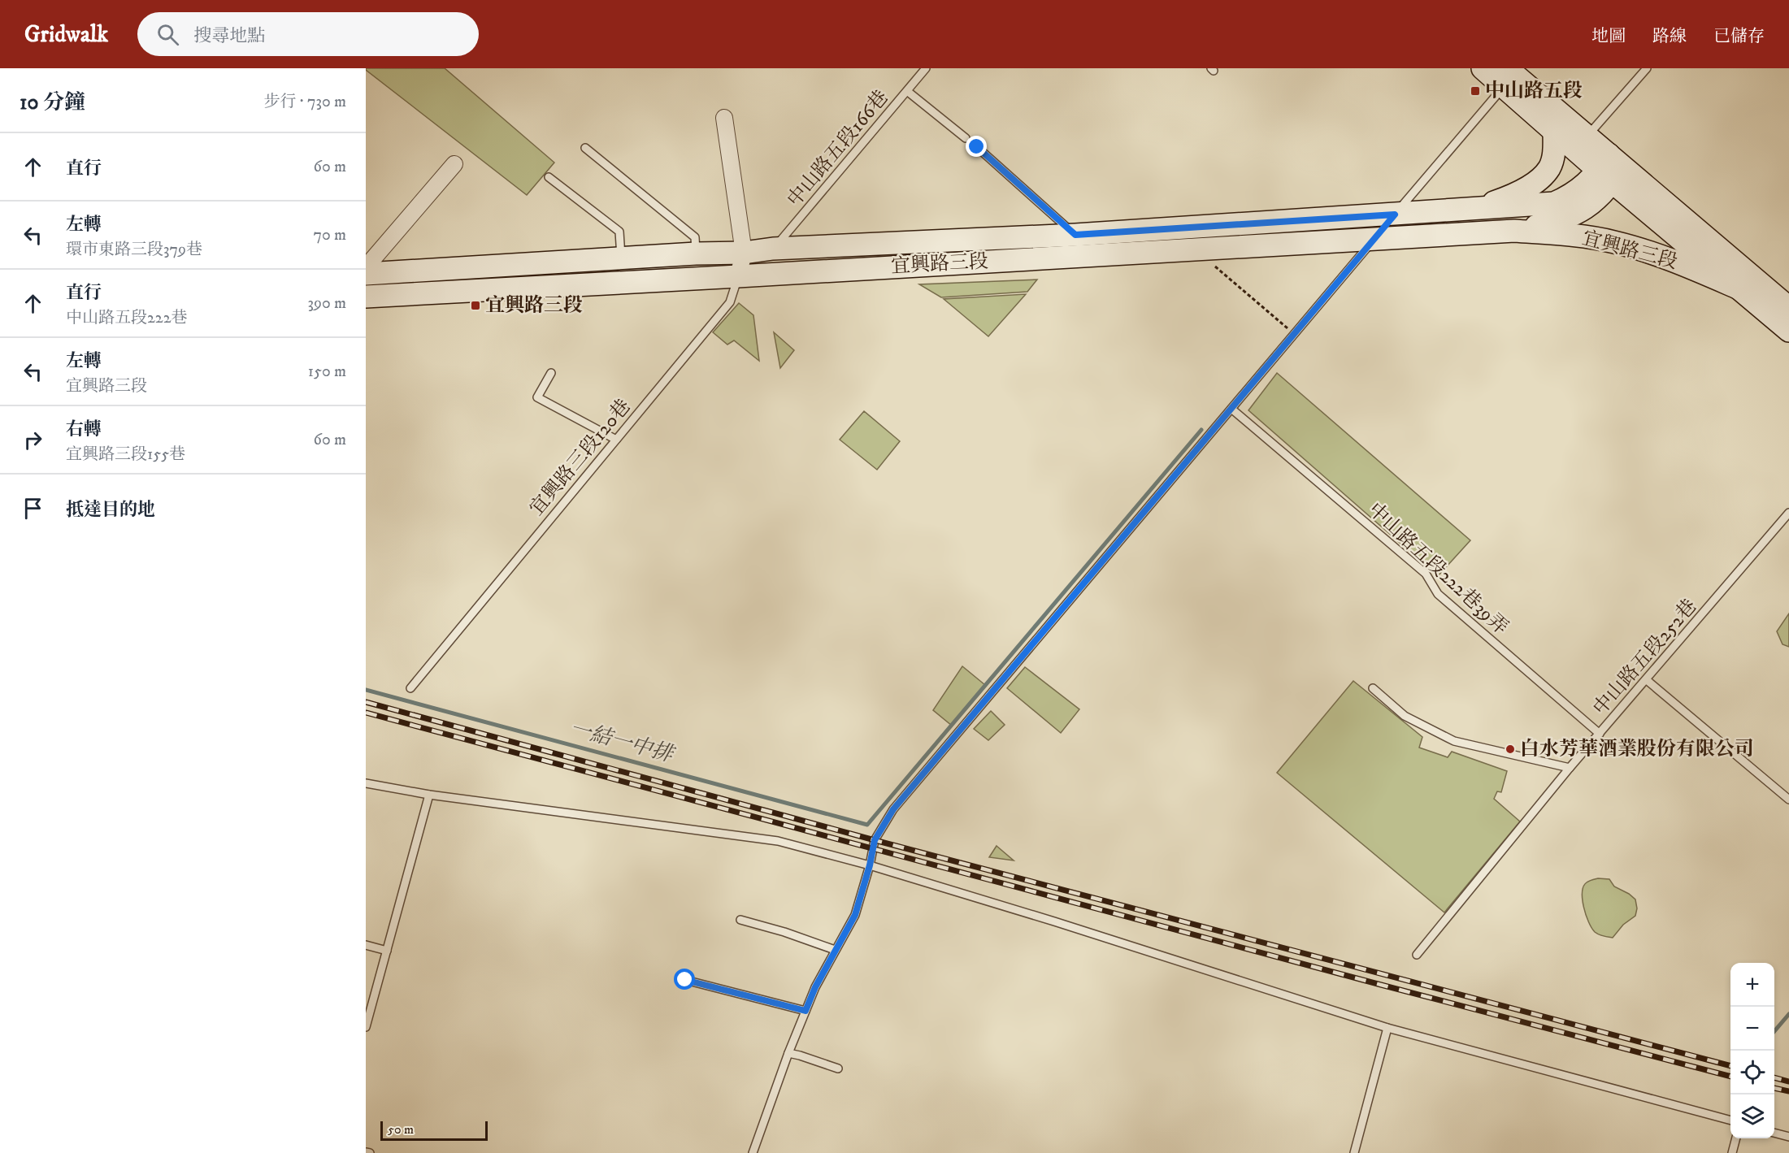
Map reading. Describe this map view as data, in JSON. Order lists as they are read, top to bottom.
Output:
{
  "streets": {
    "street": ["宜興路三段"],
    "lane": [
      "中山路五段166巷",
      "宜興路三段120巷",
      "中山路五段222巷39弄",
      "中山路五段252巷"
    ]
  },
  "crossings": [
    ["中山路五段166巷", "宜興路三段"],
    ["中山路五段166巷", "宜興路三段120巷"],
    ["宜興路三段", "宜興路三段120巷"],
    ["中山路五段222巷39弄", "中山路五段252巷"]
  ],
  "water": ["一結一中排"],
  "places": {
    "transit": ["中山路五段", "宜興路三段"],
    "other": ["白水芳華酒業股份有限公司"]
  },
  "scale_bar": "50 m",
  "page": {
    "header": "Gridwalk",
    "search": "搜尋地點",
    "nav": ["地圖", "路線", "已儲存"],
    "heading": ["10 分鐘", "步行 · 730 m"],
    "list": [
      ["直行", "60 m"],
      ["左轉", "環市東路三段379巷", "70 m"],
      ["直行", "中山路五段222巷", "390 m"],
      ["左轉", "宜興路三段", "150 m"],
      ["右轉", "宜興路三段155巷", "60 m"],
      "抵達目的地"
    ],
    "map_buttons": ["+", "−"],
    "scale": "50 m"
  }
}
